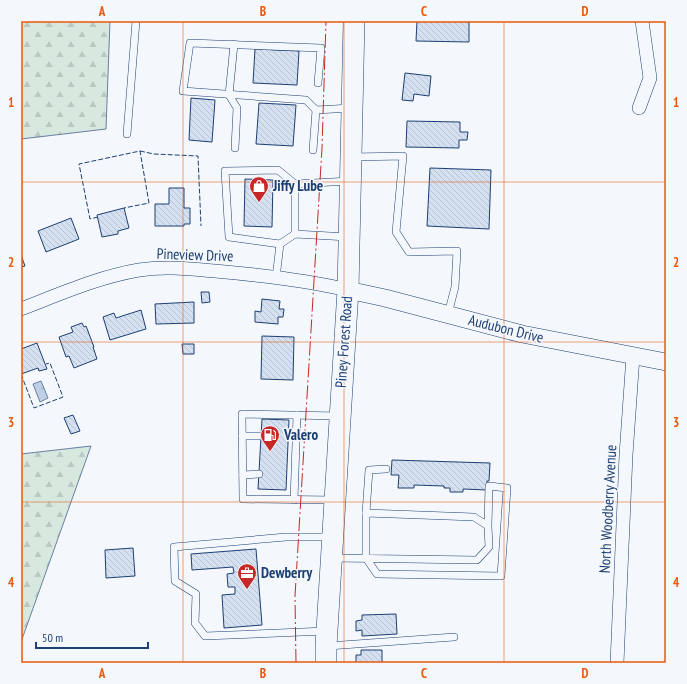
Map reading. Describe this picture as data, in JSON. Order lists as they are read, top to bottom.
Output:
{
  "streets": {
    "main road": ["Piney Forest Road"],
    "street": ["Pineview Drive", "Audubon Drive", "North Woodberry Avenue"]
  },
  "crossings": [
    ["Pineview Drive", "Audubon Drive"],
    ["Pineview Drive", "Piney Forest Road"],
    ["Audubon Drive", "Piney Forest Road"],
    ["Audubon Drive", "North Woodberry Avenue"]
  ],
  "places": {
    "shop": ["Jiffy Lube"],
    "fuel station": ["Valero"],
    "office": ["Dewberry"]
  },
  "scale_bar": "50 m",
  "grid": {
    "columns": [
      "A",
      "B",
      "C",
      "D"
    ],
    "rows": [
      "1",
      "2",
      "3",
      "4"
    ]
  }
}
